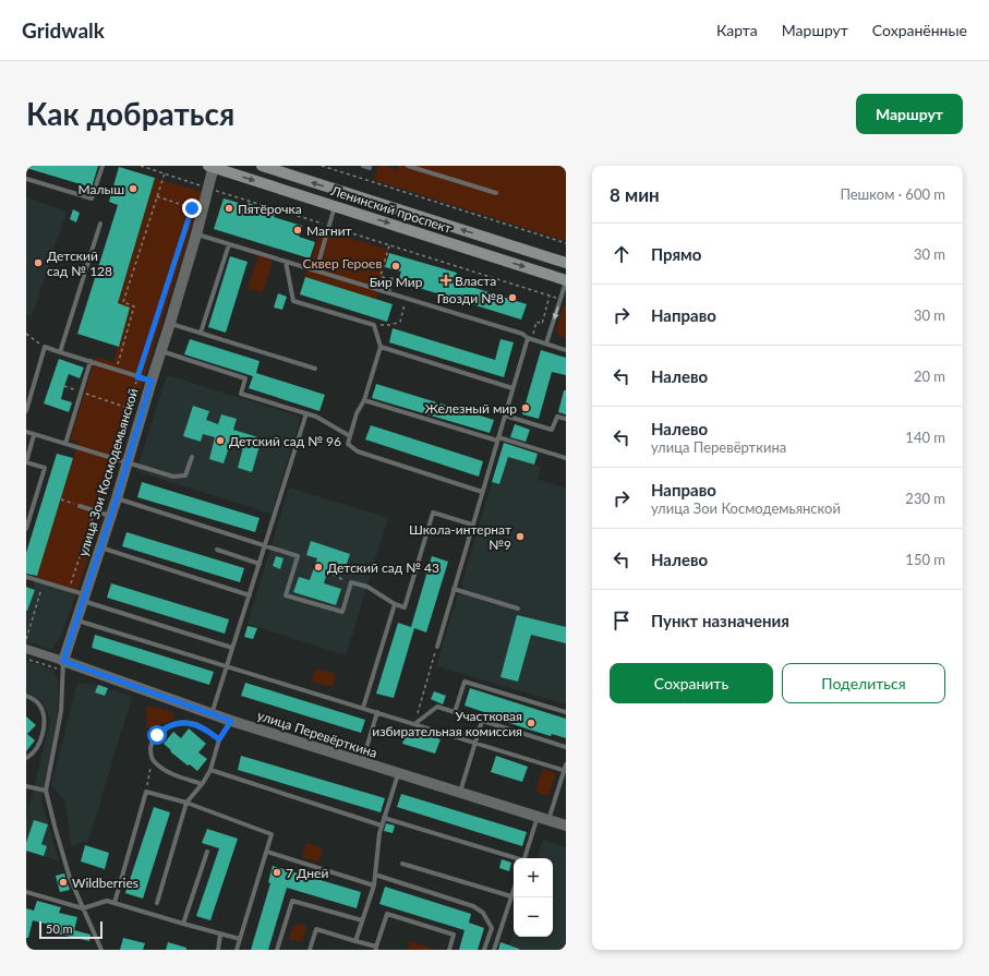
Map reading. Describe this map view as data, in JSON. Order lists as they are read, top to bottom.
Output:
{
  "streets": {
    "main road": ["Ленинский проспект"],
    "street": ["улица Зои Космодемьянской", "улица Перевёрткина"]
  },
  "crossings": [
    ["Ленинский проспект", "улица Зои Космодемьянской"],
    ["улица Зои Космодемьянской", "улица Перевёрткина"]
  ],
  "parks": ["Сквер Героев"],
  "places": {
    "other": [
      "Малыш",
      "Пятёрочка",
      "Магнит",
      "Детский сад № 128",
      "Бир Мир",
      "Гвозди №8",
      "Железный мир",
      "Детский сад № 96",
      "Школа-интернат №9",
      "Детский сад № 43",
      "Участковая избирательная комиссия",
      "7 Дней",
      "Wildberries"
    ],
    "health": ["Власта"]
  },
  "scale_bar": "50 m",
  "page": {
    "header": "Gridwalk",
    "nav": ["Карта", "Маршрут", "Сохранённые"],
    "buttons": [
      "Маршрут",
      ["Сохранить", "Поделиться"]
    ],
    "title": "Как добраться",
    "heading": ["8 мин", "Пешком · 600 m"],
    "list": [
      ["Прямо", "30 m"],
      ["Направо", "30 m"],
      ["Налево", "20 m"],
      ["Налево", "улица Перевёрткина", "140 m"],
      ["Направо", "улица Зои Космодемьянской", "230 m"],
      ["Налево", "150 m"],
      "Пункт назначения"
    ],
    "map_buttons": ["+", "−"],
    "scale": "50 m"
  }
}
